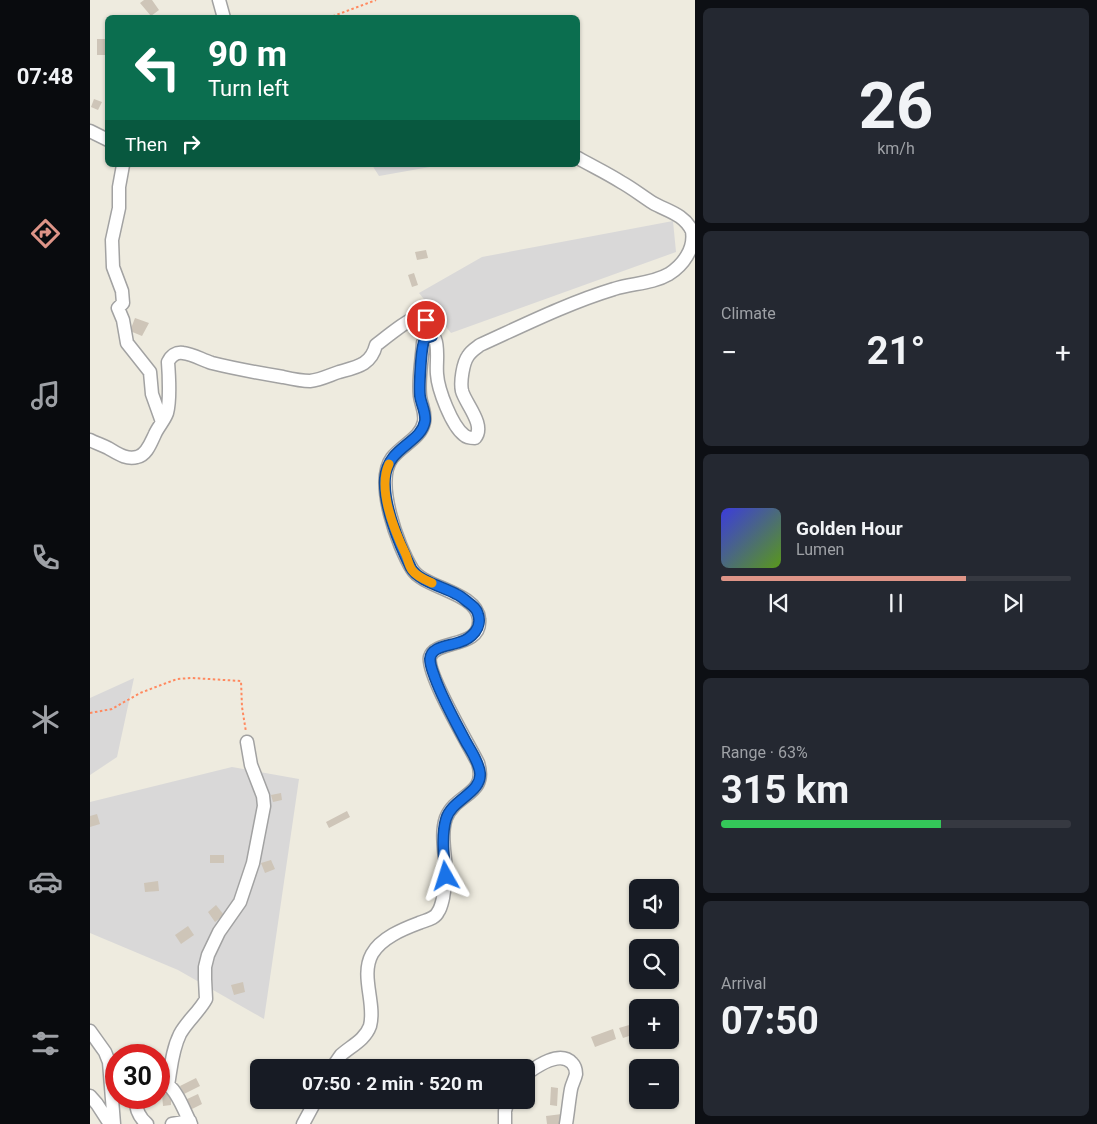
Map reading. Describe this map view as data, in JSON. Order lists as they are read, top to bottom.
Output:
{
  "page": {
    "tabs": "07:48",
    "tile": [
      ["26", "km/h"],
      "Climate",
      ["Range · 63%", "315 km"],
      ["Arrival", "07:50"]
    ],
    "turn": ["90 m", "Turn left"],
    "then": "Then",
    "heat": ["−", "21°", "+"],
    "song": ["Golden Hour", "Lumen"],
    "map_buttons": ["+", "−"],
    "limit": "30",
    "trip": "07:50 · 2 min · 520 m"
  }
}
